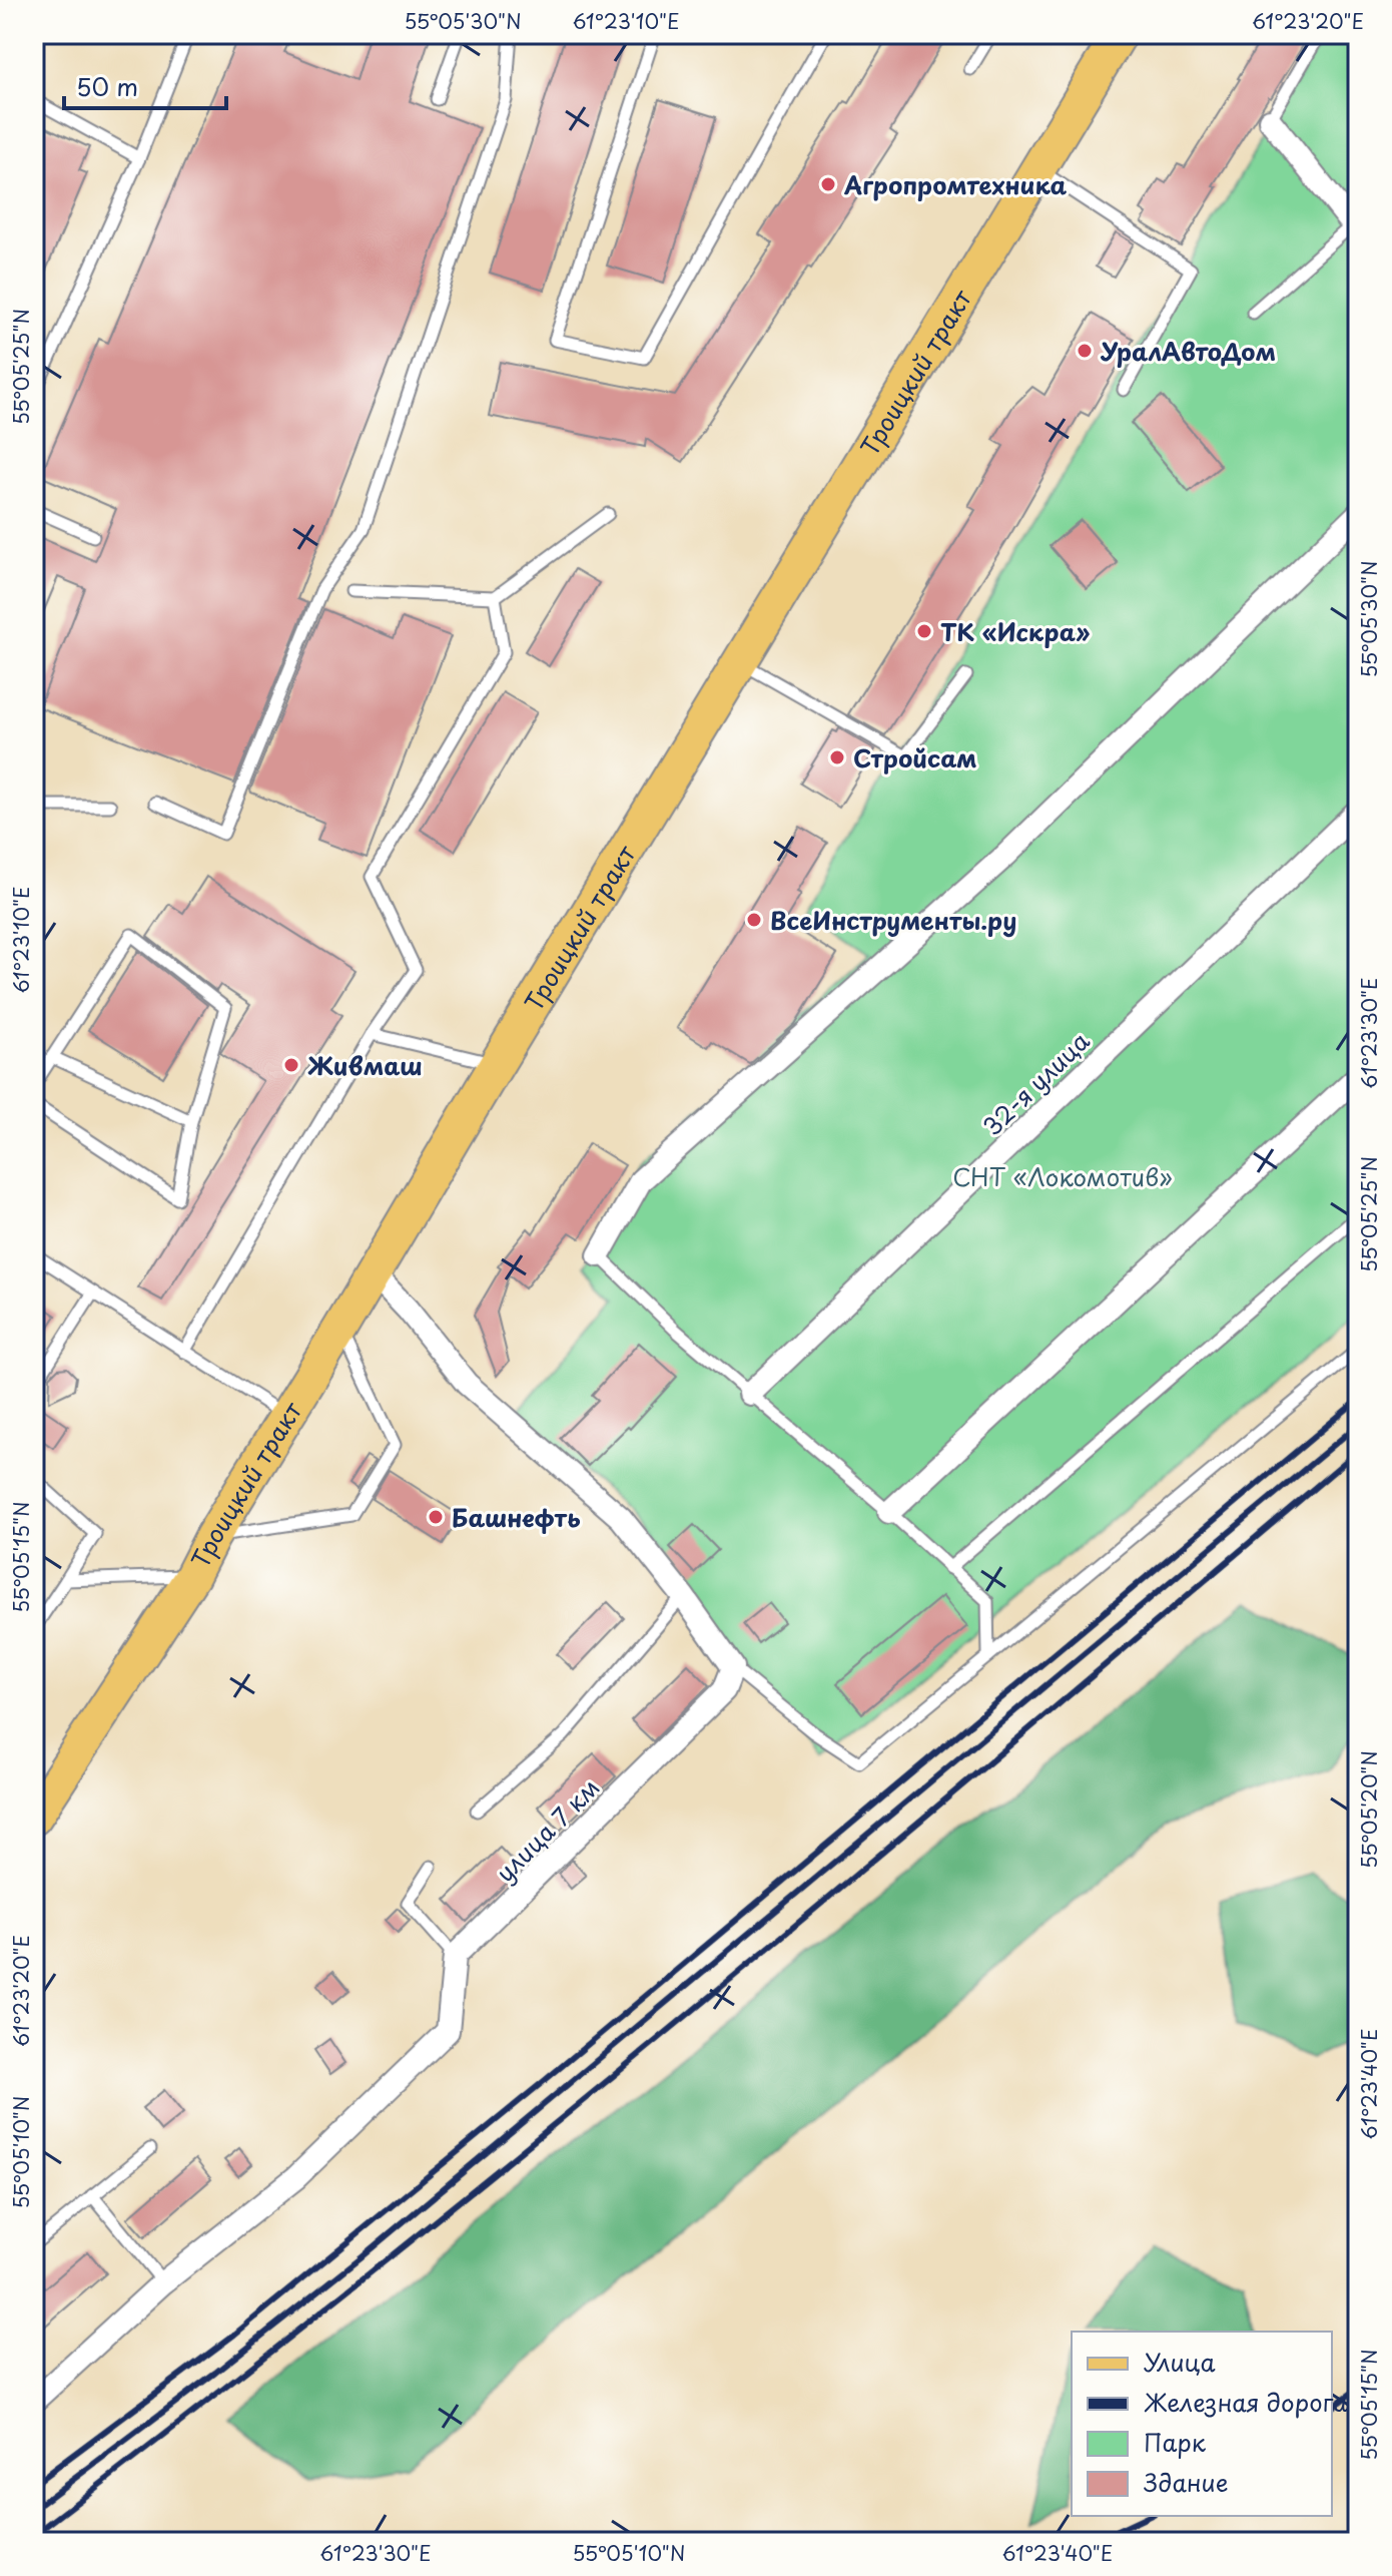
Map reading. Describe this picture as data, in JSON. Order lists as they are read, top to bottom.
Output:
{
  "streets": {
    "main road": ["Троицкий тракт"],
    "street": ["32-я улица", "улица 7 км"]
  },
  "parks": ["СНТ «Локомотив»"],
  "places": [
    "Агропромтехника",
    "УралАвтоДом",
    "ТК «Искра»",
    "Стройсам",
    "ВсеИнструменты.ру",
    "Живмаш",
    "Башнефть"
  ],
  "legend": [
    "Улица",
    "Железная дорога",
    "Парк",
    "Здание"
  ],
  "scale_bar": "50 m",
  "coordinates": [
    "55°05'30\"N",
    "61°23'10\"E",
    "61°23'20\"E",
    "55°05'25\"N",
    "61°23'30\"E",
    "55°05'15\"N",
    "55°05'20\"N",
    "61°23'40\"E",
    "55°05'10\"N"
  ]
}
